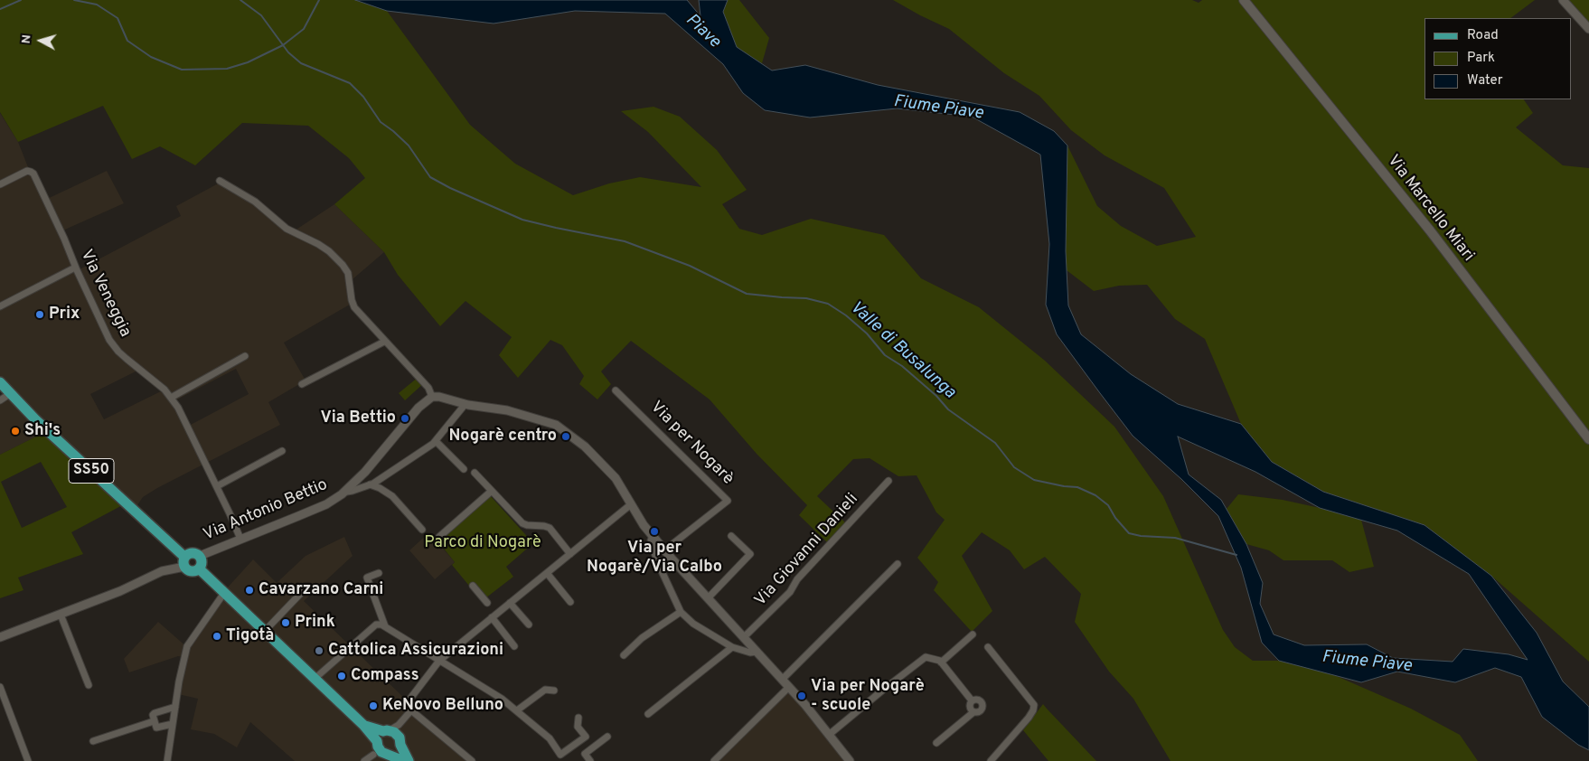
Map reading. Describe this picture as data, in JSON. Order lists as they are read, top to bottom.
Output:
{
  "streets": {
    "main road": ["Via Marcello Miari", "SS50"],
    "street": [
      "Via Veneggia",
      "Via per Nogarè",
      "Via Antonio Bettio",
      "Via Giovanni Danieli"
    ]
  },
  "crossings": [
    ["Via Veneggia", "Via Antonio Bettio"],
    ["SS50", "Via Antonio Bettio"]
  ],
  "water": ["Piave", "Fiume Piave", "Valle di Busalunga"],
  "parks": ["Parco di Nogarè"],
  "places": [
    "Prix",
    "Via Bettio",
    "Shi's",
    "Nogarè centro",
    "Via per Nogarè/Via Calbo",
    "Cavarzano Carni",
    "Prink",
    "Tigotà",
    "Cattolica Assicurazioni",
    "Compass",
    "Via per Nogarè - scuole",
    "KeNovo Belluno"
  ],
  "legend": ["Road", "Park", "Water"],
  "north": "left"
}
